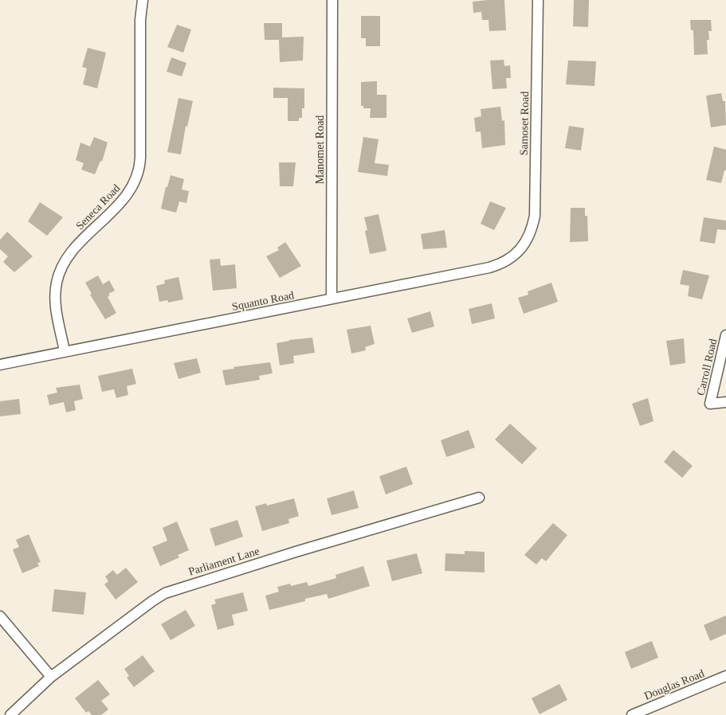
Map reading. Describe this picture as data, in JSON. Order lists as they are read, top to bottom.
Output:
{
  "streets": {
    "street": [
      "Samoset Road",
      "Manomet Road",
      "Seneca Road",
      "Squanto Road",
      "Carroll Road",
      "Parliament Lane",
      "Douglas Road"
    ]
  },
  "crossings": [
    ["Samoset Road", "Squanto Road"],
    ["Manomet Road", "Squanto Road"],
    ["Seneca Road", "Squanto Road"]
  ]
}
